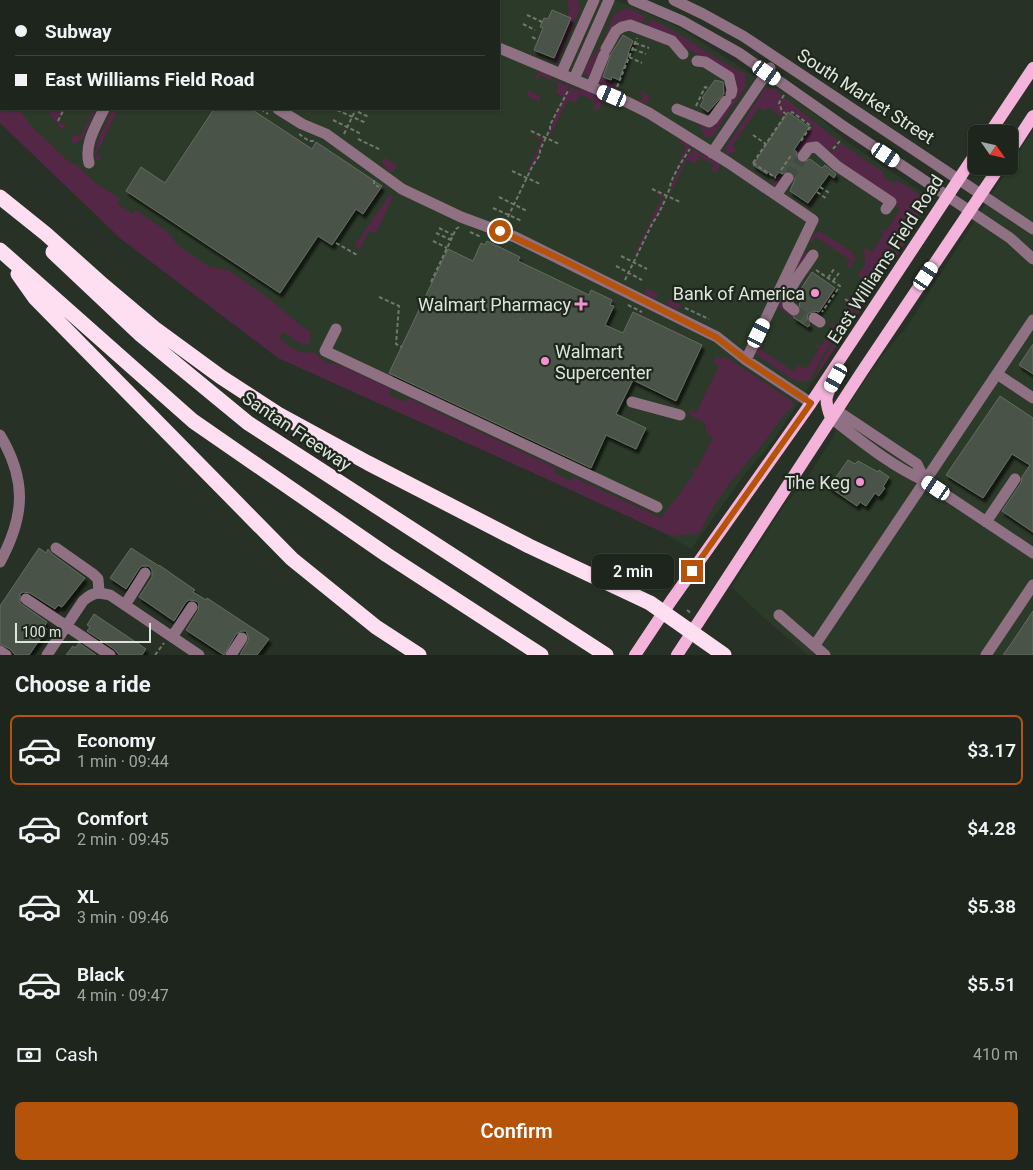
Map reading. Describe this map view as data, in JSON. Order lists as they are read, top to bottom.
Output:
{
  "streets": {
    "highway": ["Santan Freeway"],
    "main road": ["East Williams Field Road"],
    "street": ["South Market Street"]
  },
  "crossings": [
    ["South Market Street", "East Williams Field Road"]
  ],
  "places": {
    "other": ["Bank of America", "Walmart Supercenter", "The Keg"],
    "health": ["Walmart Pharmacy"]
  },
  "scale_bar": "100 m",
  "north": "bottom right",
  "page": {
    "banner": ["Subway", "East Williams Field Road"],
    "bubble": "2 min",
    "scale": "100 m",
    "heading": "Choose a ride",
    "list": [
      {
        "name": "Economy",
        "note": "1 min · 09:44",
        "value": "$3.17"
      },
      {
        "name": "Comfort",
        "note": "2 min · 09:45",
        "value": "$4.28"
      },
      {
        "name": "XL",
        "note": "3 min · 09:46",
        "value": "$5.38"
      },
      {
        "name": "Black",
        "note": "4 min · 09:47",
        "value": "$5.51"
      }
    ],
    "pay": ["Cash", "410 m"],
    "buttons": "Confirm"
  }
}
